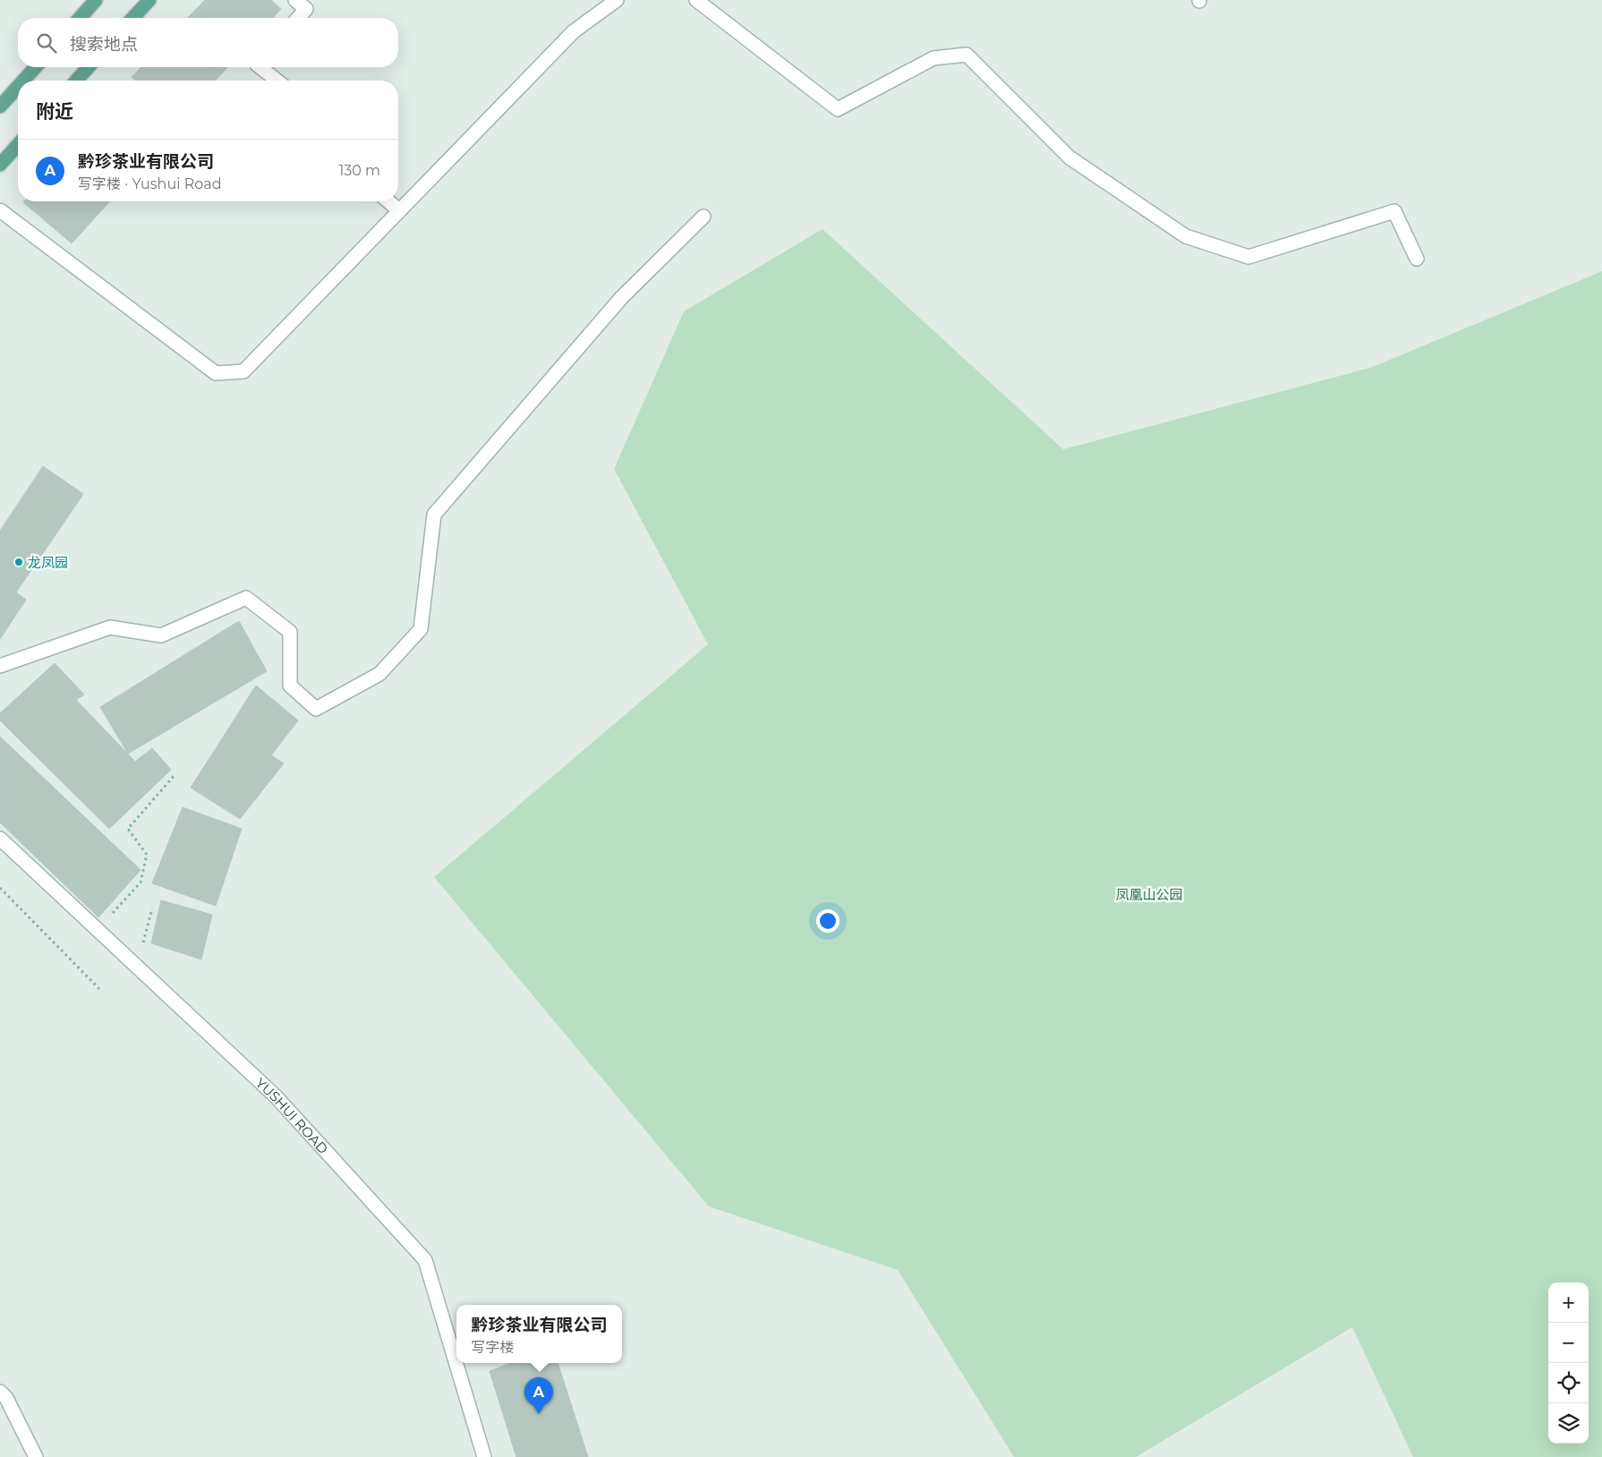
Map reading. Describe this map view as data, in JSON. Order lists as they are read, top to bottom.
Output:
{
  "streets": {
    "street": ["YUSHUI ROAD"]
  },
  "parks": ["凤凰山公园"],
  "places": ["龙凤园"],
  "page": {
    "search": "搜索地点",
    "heading": "附近",
    "list": [
      {
        "mark": "A",
        "name": "黔珍茶业有限公司",
        "note": "写字楼 · Yushui Road",
        "value": "130 m"
      }
    ],
    "map_buttons": ["+", "−"],
    "popup": ["黔珍茶业有限公司", "写字楼"],
    "pins": "A"
  }
}
